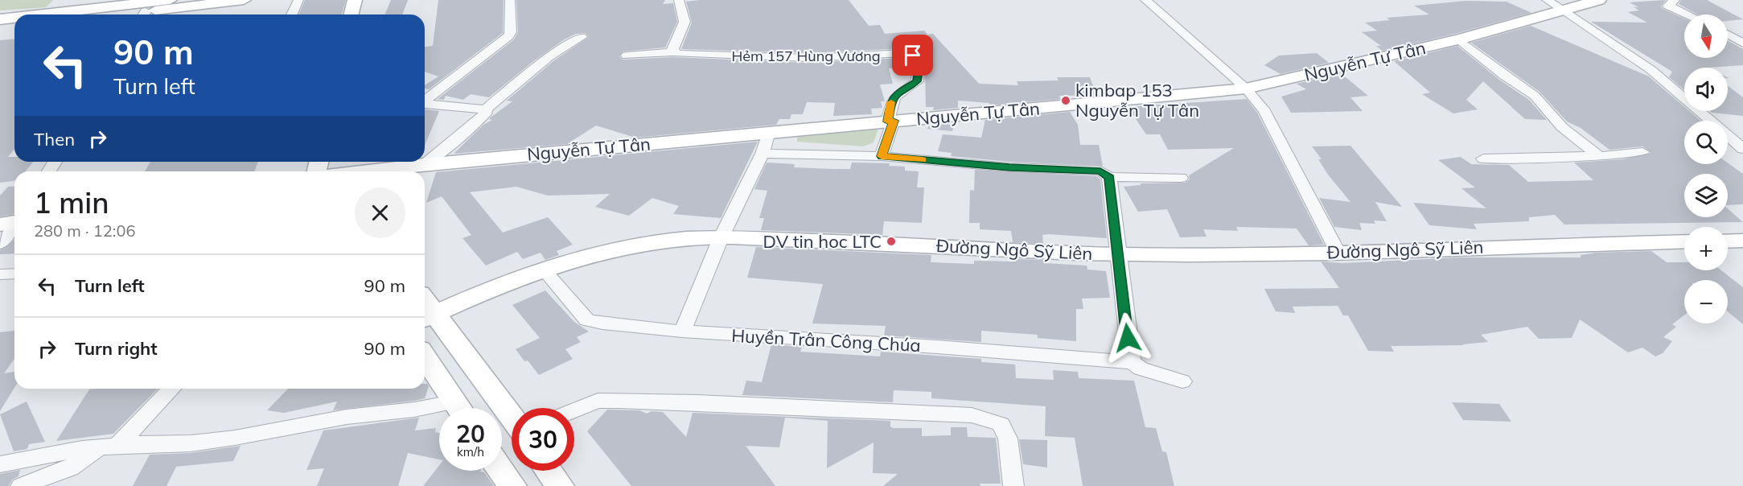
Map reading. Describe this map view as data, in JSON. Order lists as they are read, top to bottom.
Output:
{
  "streets": {
    "street": [
      "Hẻm 157 Hùng Vương",
      "Nguyễn Tự Tân",
      "Đường Ngô Sỹ Liên",
      "Huyền Trân Công Chúa"
    ]
  },
  "crossings": [
    ["Hẻm 157 Hùng Vương", "Nguyễn Tự Tân"],
    ["Đường Ngô Sỹ Liên", "Huyền Trân Công Chúa"]
  ],
  "places": ["kimbap 153 Nguyễn Tự Tân", "DV tin hoc LTC"],
  "north": "bottom",
  "page": {
    "map_buttons": ["+", "−"],
    "turn": ["90 m", "Turn left"],
    "then": "Then",
    "heading": ["1 min", "280 m · 12:06"],
    "list": [
      {
        "name": "Turn left",
        "value": "90 m"
      },
      {
        "name": "Turn right",
        "value": "90 m"
      }
    ],
    "speed": "20 km/h",
    "limit": "30"
  }
}
